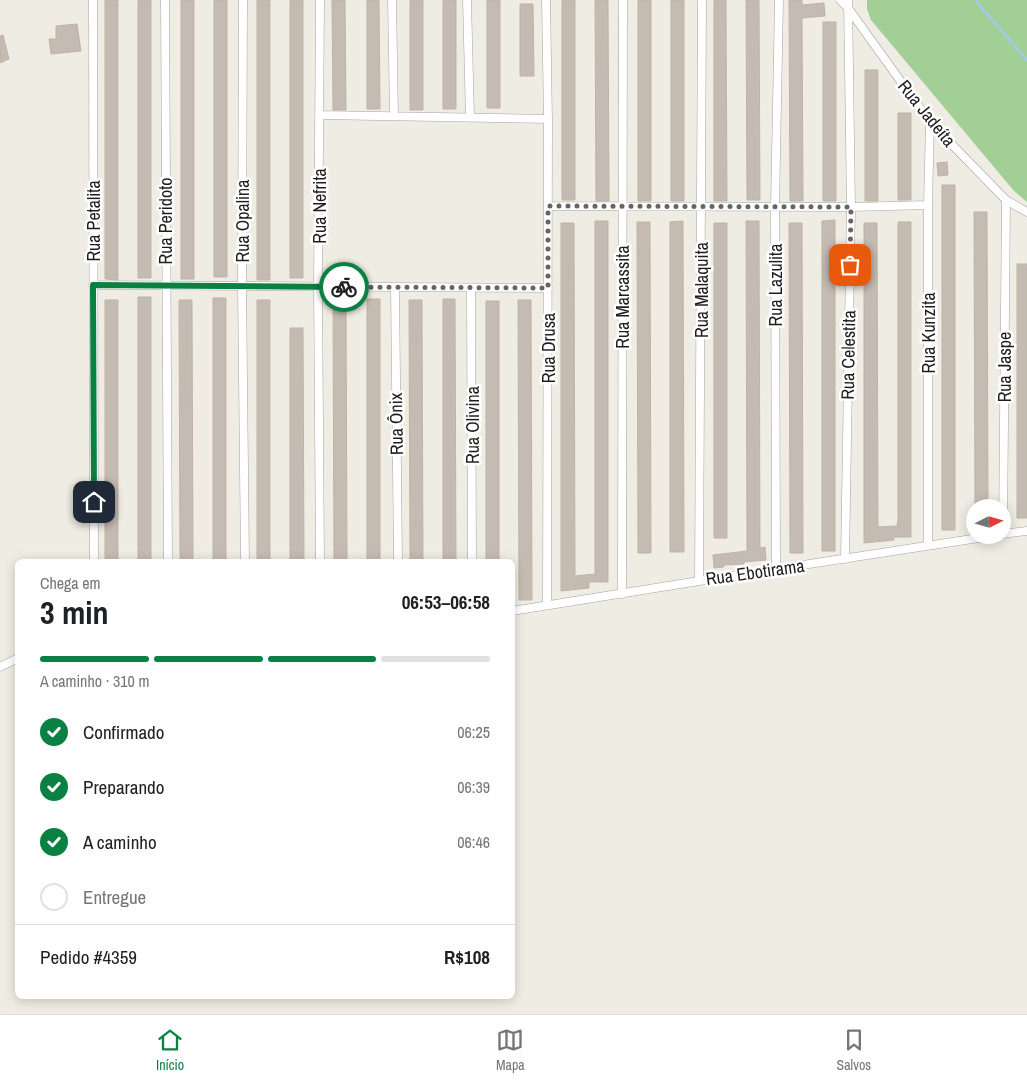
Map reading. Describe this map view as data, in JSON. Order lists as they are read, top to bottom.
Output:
{
  "streets": {
    "street": [
      "Rua Jadeíta",
      "Rua Nefrita",
      "Rua Petalita",
      "Rua Peridoto",
      "Rua Opalina",
      "Rua Lazulita",
      "Rua Malaquita",
      "Rua Marcassita",
      "Rua Kunzita",
      "Rua Drusa",
      "Rua Celestita",
      "Rua Jaspe",
      "Rua Ônix",
      "Rua Olivina",
      "Rua Ebotirama"
    ]
  },
  "crossings": [
    ["Rua Jadeíta", "Rua Kunzita"],
    ["Rua Jadeíta", "Rua Celestita"],
    ["Rua Jadeíta", "Rua Jaspe"],
    ["Rua Lazulita", "Rua Ebotirama"],
    ["Rua Malaquita", "Rua Ebotirama"],
    ["Rua Marcassita", "Rua Ebotirama"],
    ["Rua Kunzita", "Rua Ebotirama"],
    ["Rua Drusa", "Rua Ebotirama"],
    ["Rua Celestita", "Rua Ebotirama"]
  ],
  "north": "right",
  "page": {
    "heading": ["3 min", "Chega em", "06:53–06:58"],
    "panel": ["Pedido #4359", "R$108"],
    "bar": "A caminho · 310 m",
    "list": [
      ["Confirmado", "06:25"],
      ["Preparando", "06:39"],
      ["A caminho", "06:46"],
      "Entregue"
    ],
    "tabs": ["Início", "Mapa", "Salvos"]
  }
}
